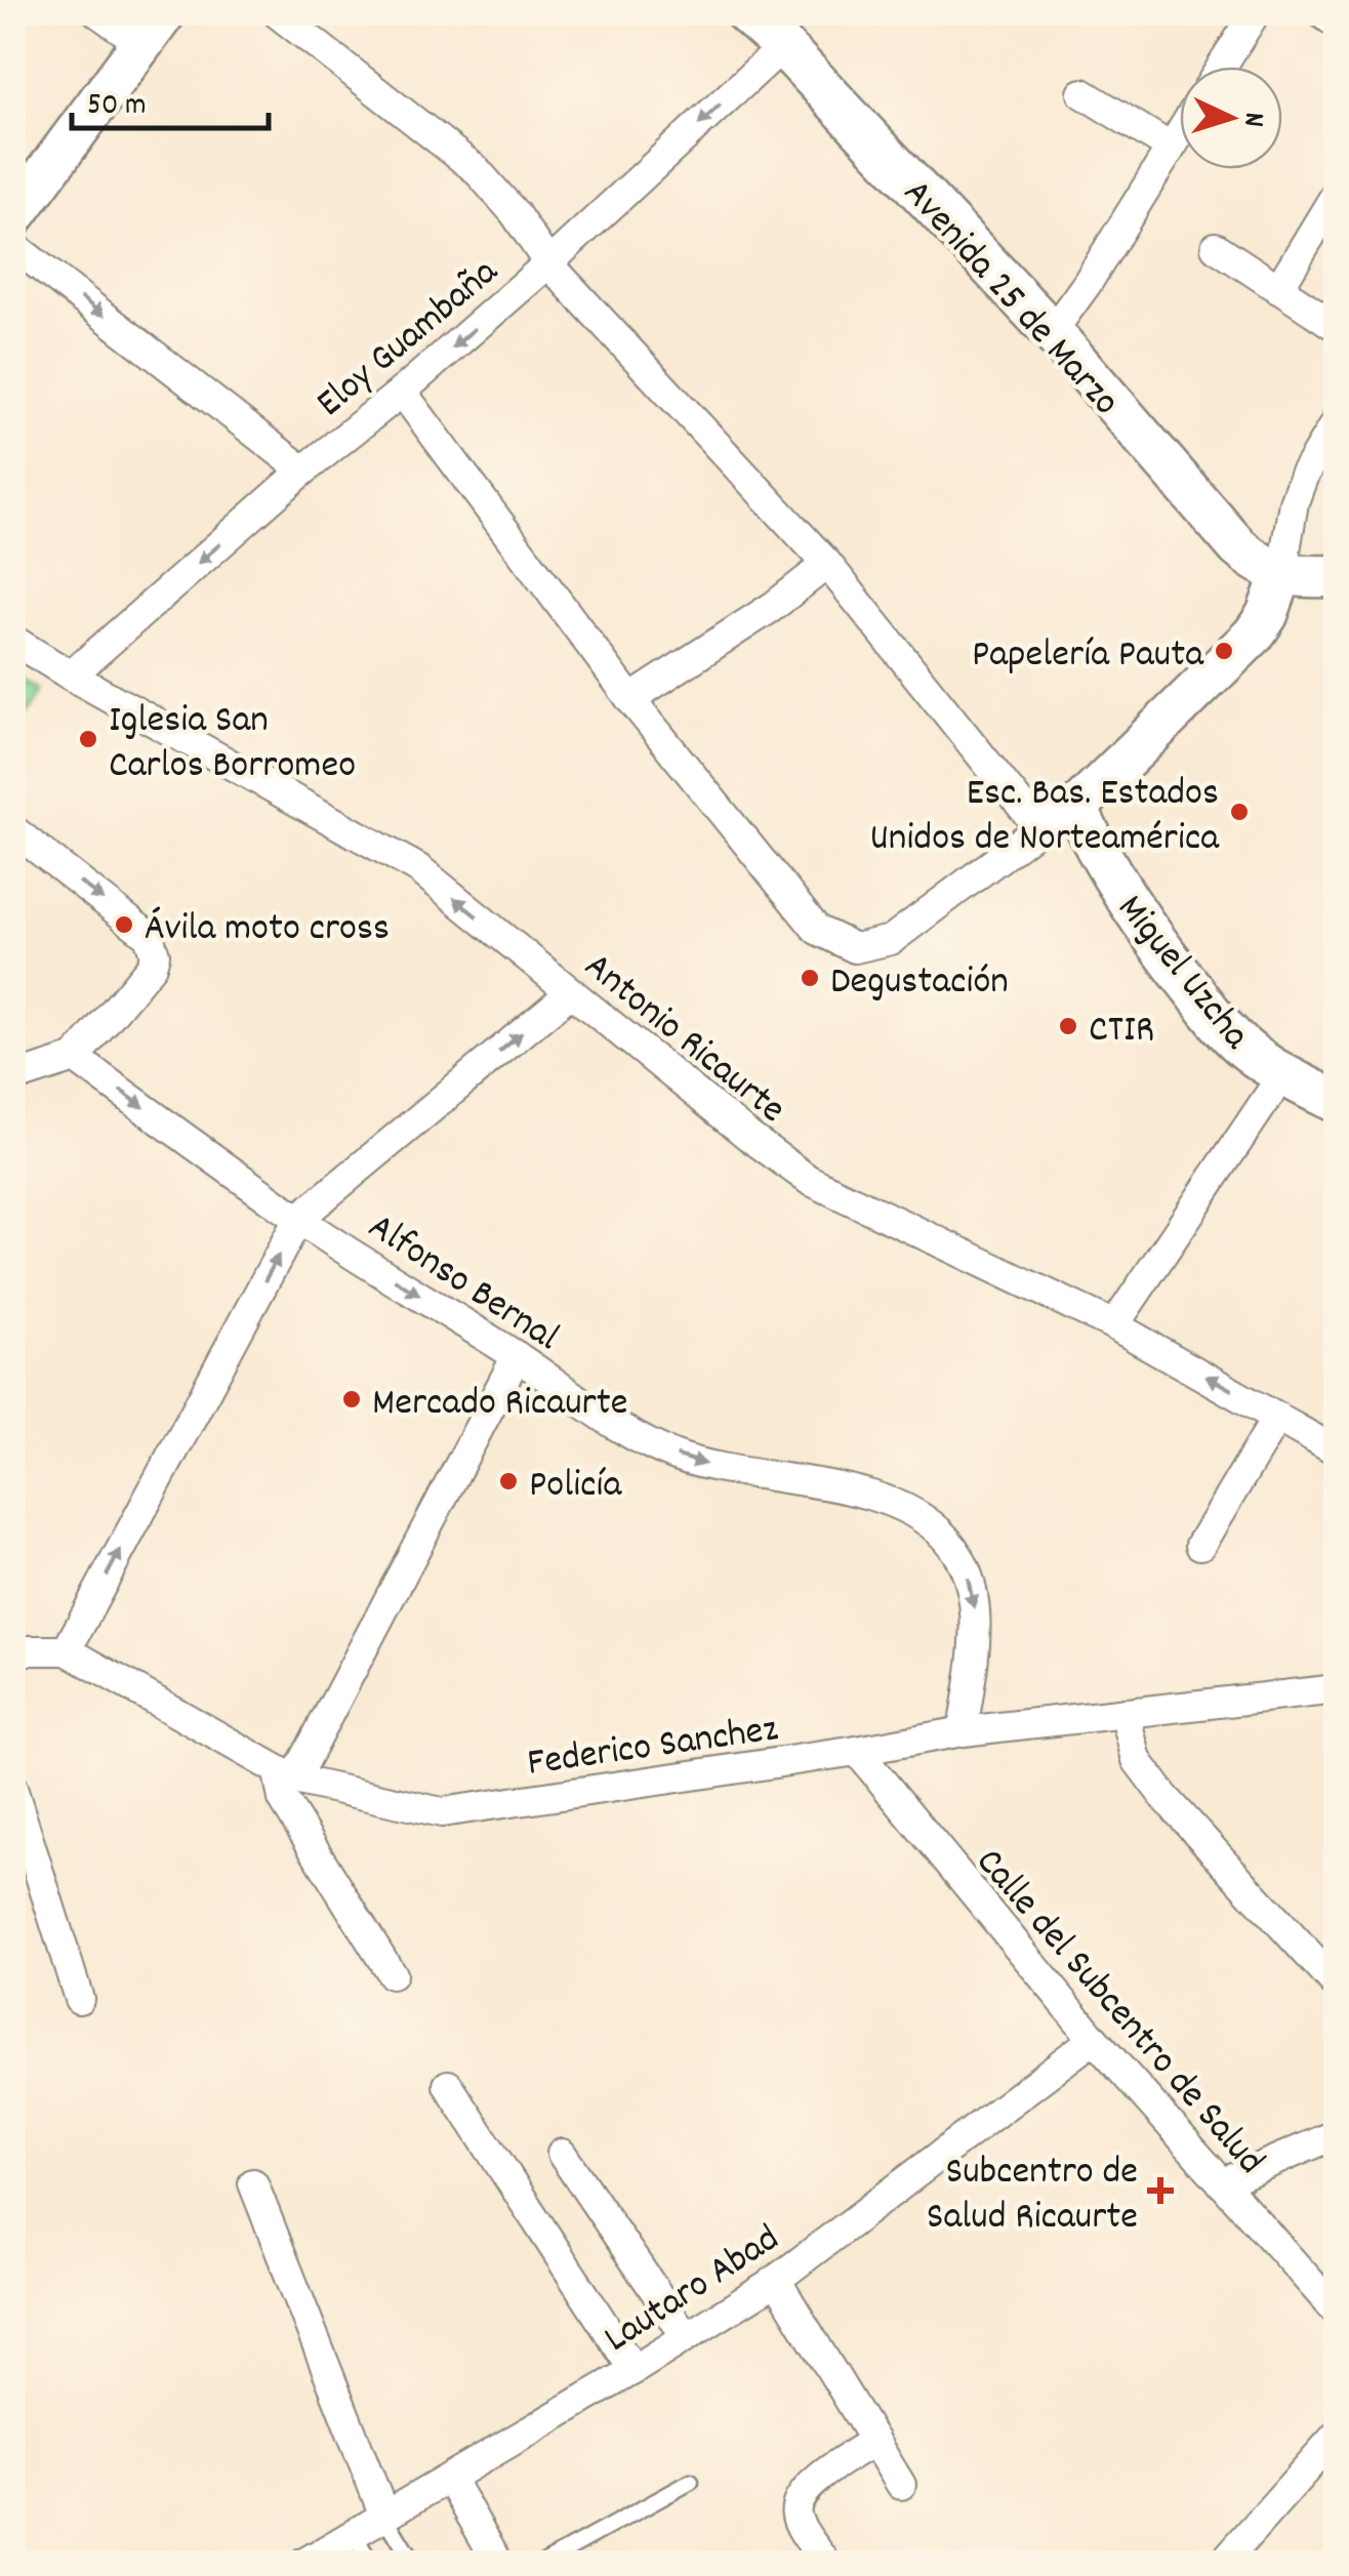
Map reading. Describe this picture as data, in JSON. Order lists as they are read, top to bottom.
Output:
{
  "streets": {
    "main road": ["Avenida 25 de Marzo", "Miguel Uzcha"],
    "street": [
      "Eloy Guambaña",
      "Antonio Ricaurte",
      "Alfonso Bernal",
      "Federico Sanchez",
      "Calle del Subcentro de Salud",
      "Lautaro Abad"
    ]
  },
  "crossings": [
    ["Avenida 25 de Marzo", "Eloy Guambaña"],
    ["Eloy Guambaña", "Antonio Ricaurte"],
    ["Alfonso Bernal", "Federico Sanchez"],
    ["Federico Sanchez", "Calle del Subcentro de Salud"],
    ["Calle del Subcentro de Salud", "Lautaro Abad"]
  ],
  "one_way": ["Eloy Guambaña", "Antonio Ricaurte", "Alfonso Bernal"],
  "places": {
    "other": [
      "Papelería Pauta",
      "Iglesia San Carlos Borromeo",
      "Esc. Bas. Estados Unidos de Norteamérica",
      "Ávila moto cross",
      "Degustación",
      "CTIR",
      "Mercado Ricaurte",
      "Policía"
    ],
    "health": ["Subcentro de Salud Ricaurte"]
  },
  "scale_bar": "50 m",
  "north": "right"
}
